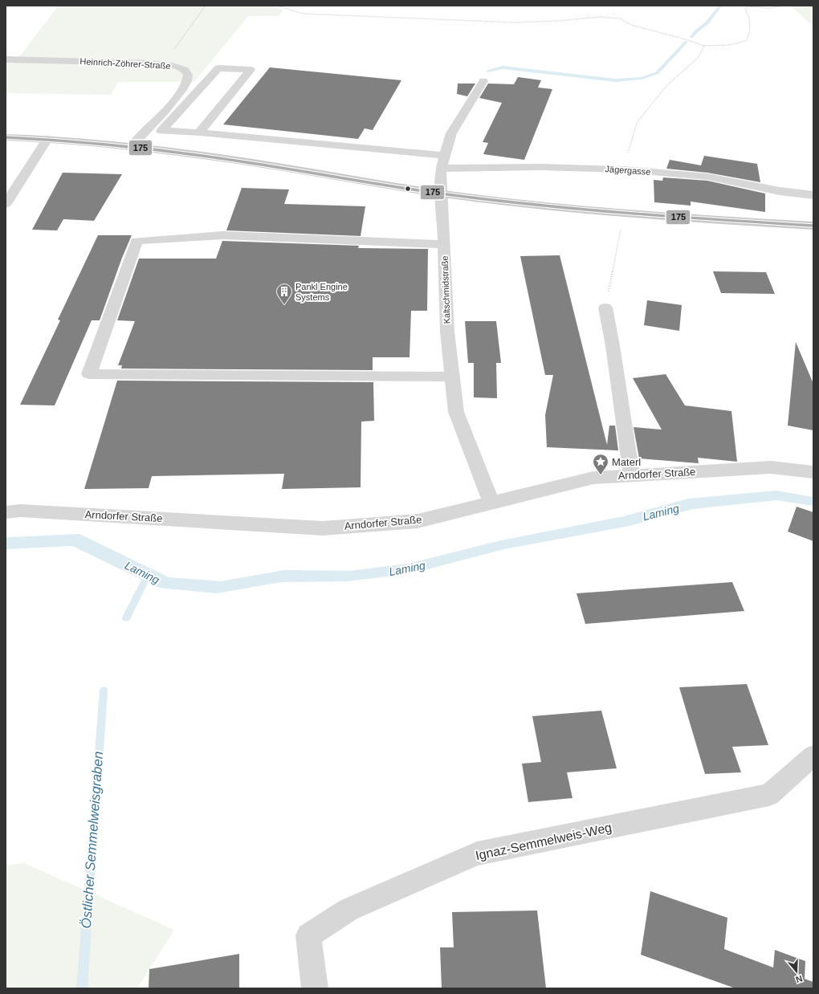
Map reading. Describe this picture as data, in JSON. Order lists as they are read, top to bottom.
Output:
{
  "streets": {
    "street": [
      "Heinrich-Zöhrer-Straße",
      "Jägergasse",
      "Kaltschmidstraße",
      "Arndorfer Straße",
      "Ignaz-Semmelweis-Weg"
    ]
  },
  "crossings": [
    ["Jägergasse", "Kaltschmidstraße"],
    ["Kaltschmidstraße", "Arndorfer Straße"]
  ],
  "water": ["Laming", "Östlicher Semmelweisgraben"],
  "places": {
    "building": ["Pankl Engine Systems"],
    "place": ["Materl"]
  },
  "lines": ["transit line 175"],
  "north": "bottom"
}
